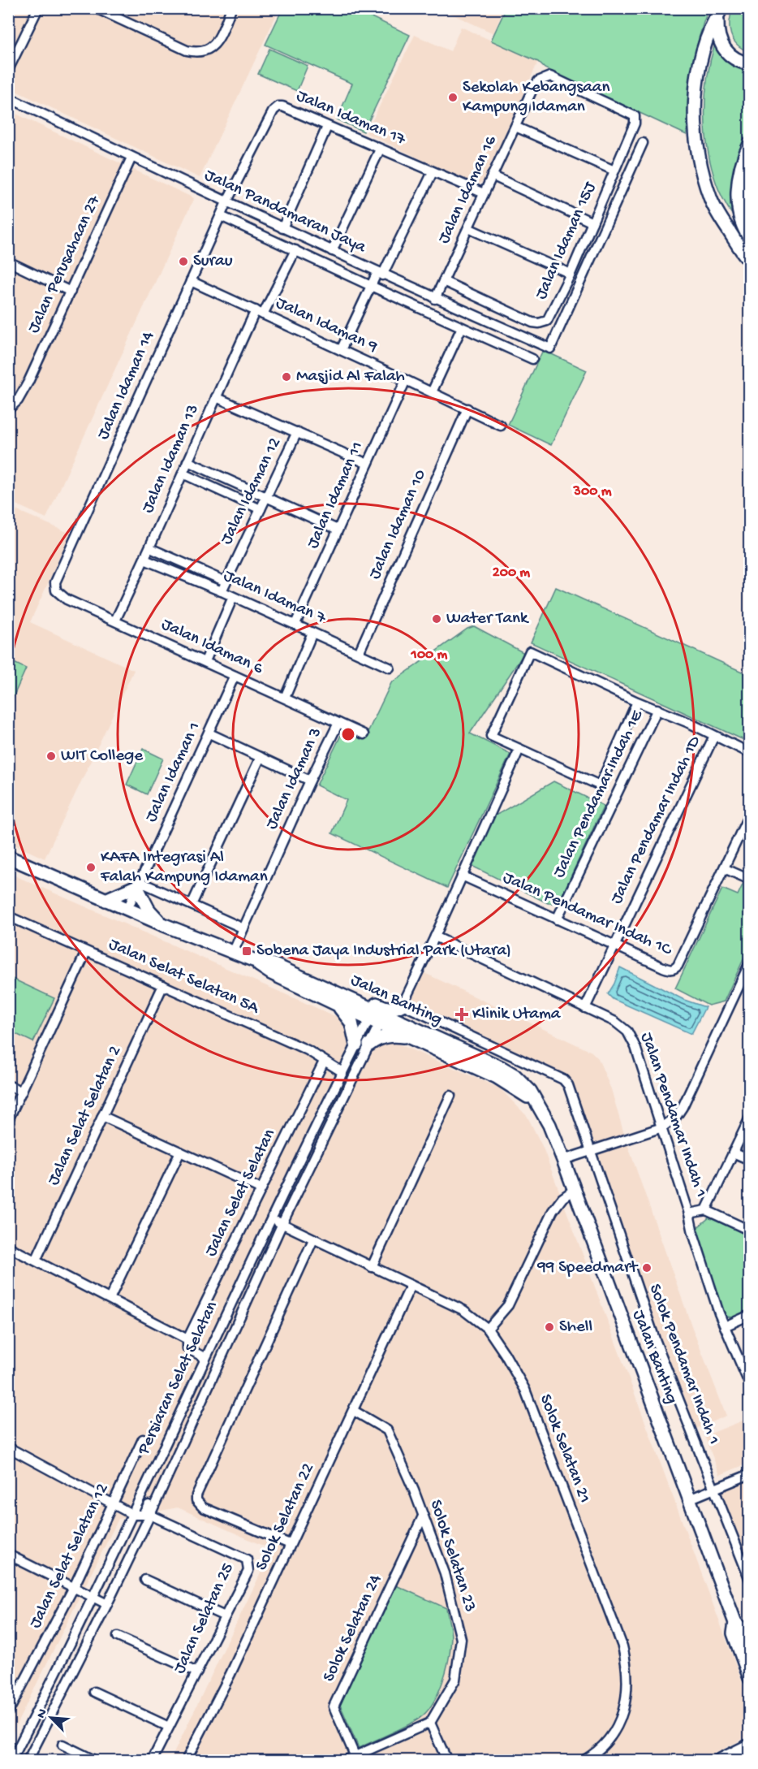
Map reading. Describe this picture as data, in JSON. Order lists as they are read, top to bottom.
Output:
{
  "streets": {
    "main road": ["Jalan Banting"],
    "street": [
      "Jalan Idaman 17",
      "Jalan Idaman 16",
      "Jalan Pandamaran Jaya",
      "Jalan Idaman 15J",
      "Jalan Perusahaan 27",
      "Jalan Idaman 9",
      "Jalan Idaman 14",
      "Jalan Idaman 13",
      "Jalan Idaman 12",
      "Jalan Idaman 11",
      "Jalan Idaman 10",
      "Jalan Idaman 7",
      "Jalan Idaman 6",
      "Jalan Idaman 1",
      "Jalan Idaman 3",
      "Jalan Pendamar Indah 1E",
      "Jalan Pendamar Indah 1D",
      "Jalan Pendamar Indah 1C",
      "Jalan Selat Selatan 5A",
      "Jalan Pendamar Indah 1",
      "Jalan Selat Selatan 2",
      "Jalan Selat Selatan",
      "Solok Pendamar Indah 1",
      "Persiaran Selat Selatan",
      "Solok Selatan 21",
      "Solok Selatan 22",
      "Jalan Selat Selatan 12",
      "Solok Selatan 23",
      "Jalan Selatan 25",
      "Solok Selatan 24"
    ]
  },
  "crossings": [
    ["Jalan Idaman 17", "Jalan Idaman 16"],
    ["Jalan Idaman 17", "Jalan Pandamaran Jaya"],
    ["Jalan Idaman 17", "Jalan Idaman 14"],
    ["Jalan Idaman 16", "Jalan Pandamaran Jaya"],
    ["Jalan Idaman 16", "Jalan Idaman 15J"],
    ["Jalan Pandamaran Jaya", "Jalan Perusahaan 27"],
    ["Jalan Pandamaran Jaya", "Jalan Idaman 14"],
    ["Jalan Pandamaran Jaya", "Jalan Idaman 13"],
    ["Jalan Idaman 9", "Jalan Idaman 14"],
    ["Jalan Idaman 9", "Jalan Idaman 13"],
    ["Jalan Idaman 9", "Jalan Idaman 11"],
    ["Jalan Idaman 9", "Jalan Idaman 10"],
    ["Jalan Idaman 14", "Jalan Idaman 6"],
    ["Jalan Idaman 13", "Jalan Idaman 7"],
    ["Jalan Idaman 13", "Jalan Idaman 6"],
    ["Jalan Idaman 12", "Jalan Idaman 7"],
    ["Jalan Idaman 11", "Jalan Idaman 7"],
    ["Jalan Idaman 10", "Jalan Idaman 7"],
    ["Jalan Idaman 6", "Jalan Idaman 1"],
    ["Jalan Idaman 6", "Jalan Idaman 3"],
    ["Jalan Idaman 1", "Jalan Banting"],
    ["Jalan Idaman 3", "Jalan Banting"],
    ["Jalan Pendamar Indah 1E", "Jalan Pendamar Indah 1C"],
    ["Jalan Pendamar Indah 1D", "Jalan Pendamar Indah 1C"],
    ["Jalan Pendamar Indah 1D", "Jalan Pendamar Indah 1"],
    ["Jalan Selat Selatan 5A", "Jalan Selat Selatan 2"],
    ["Jalan Selat Selatan 5A", "Jalan Selat Selatan"],
    ["Jalan Selat Selatan 5A", "Persiaran Selat Selatan"],
    ["Jalan Banting", "Persiaran Selat Selatan"],
    ["Persiaran Selat Selatan", "Solok Selatan 21"],
    ["Persiaran Selat Selatan", "Jalan Selatan 25"],
    ["Solok Selatan 21", "Solok Selatan 22"],
    ["Solok Selatan 22", "Solok Selatan 23"],
    ["Solok Selatan 23", "Solok Selatan 24"]
  ],
  "places": {
    "other": [
      "Sekolah Kebangsaan Kampung Idaman",
      "Surau",
      "Masjid Al Falah",
      "Water Tank",
      "WIT College",
      "KAFA Integrasi Al Falah Kampung Idaman",
      "99 Speedmart",
      "Shell"
    ],
    "transit": ["Sobena Jaya Industrial Park (Utara)"],
    "health": ["Klinik Utama"]
  },
  "north": "top left",
  "rings": ["300 m", "200 m", "100 m"]
}
